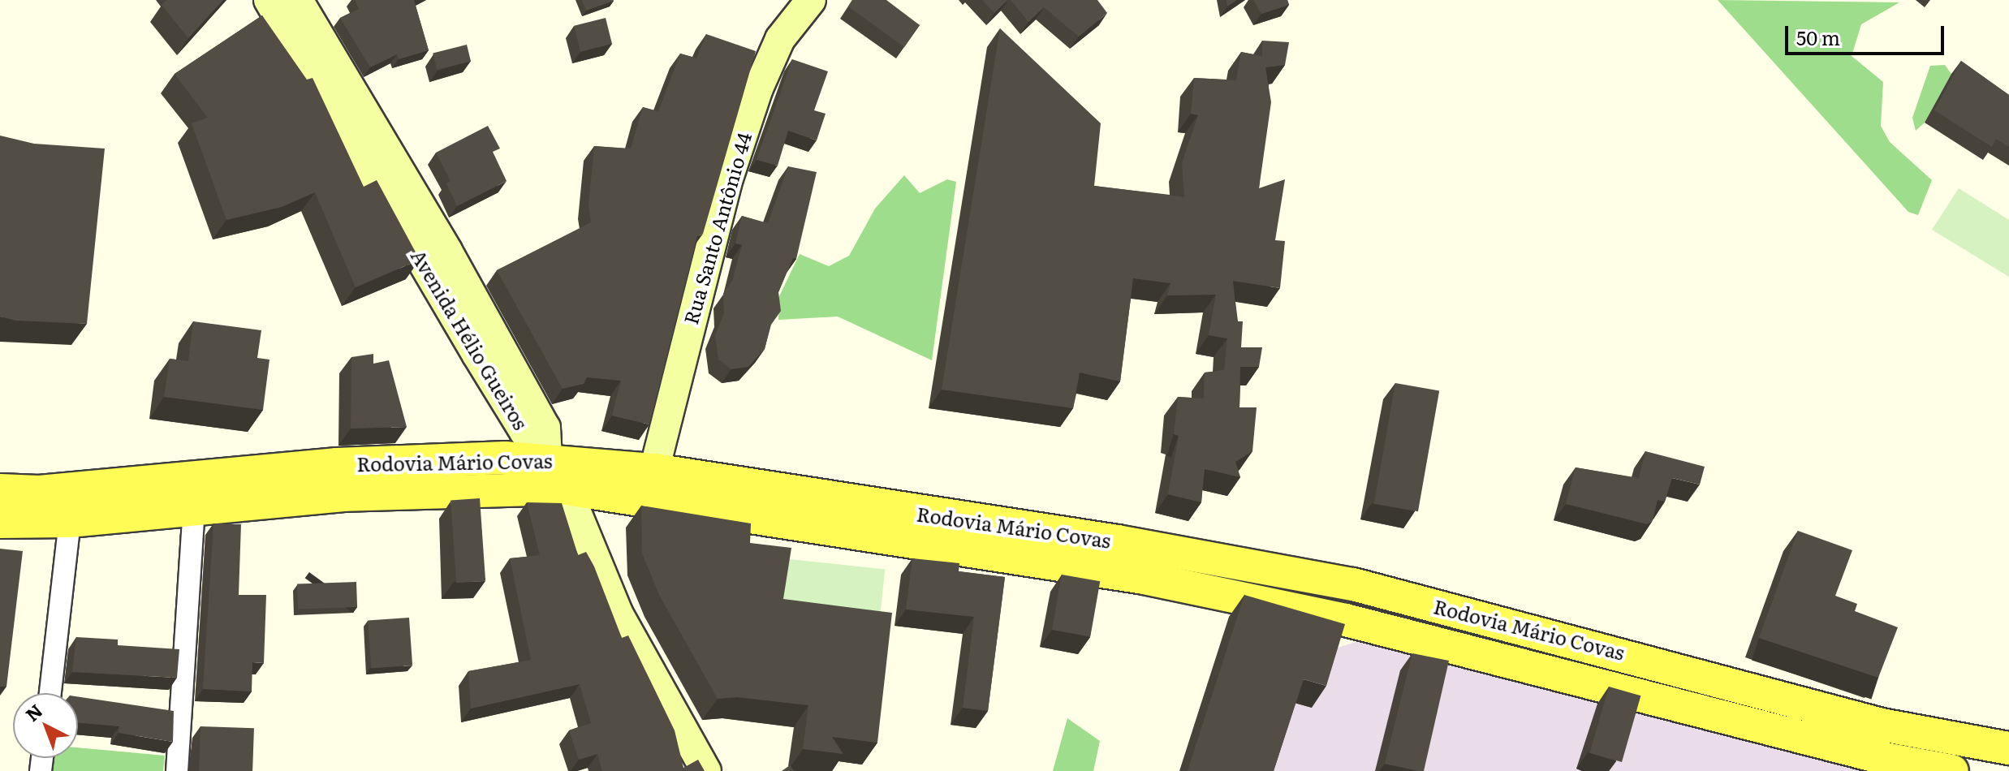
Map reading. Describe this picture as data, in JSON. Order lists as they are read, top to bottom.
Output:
{
  "streets": {
    "main road": ["Rua Santo Antônio 44", "Avenida Hélio Gueiros", "Rodovia Mário Covas"]
  },
  "crossings": [
    ["Rua Santo Antônio 44", "Rodovia Mário Covas"],
    ["Avenida Hélio Gueiros", "Rodovia Mário Covas"]
  ],
  "scale_bar": "50 m",
  "north": "top left"
}
